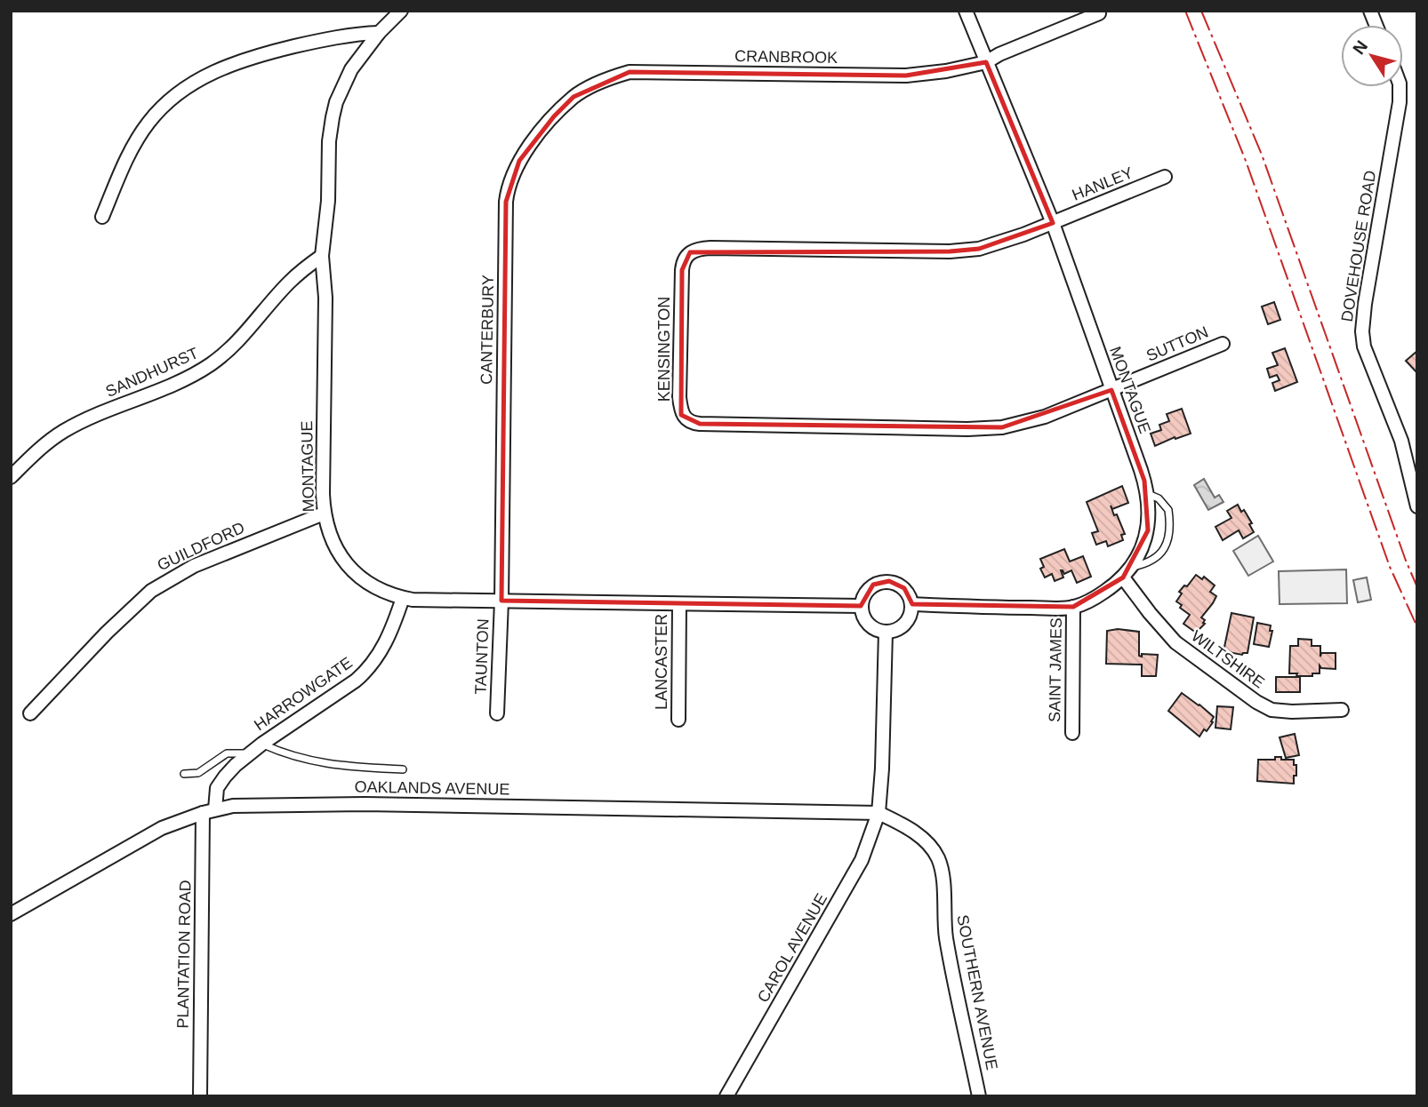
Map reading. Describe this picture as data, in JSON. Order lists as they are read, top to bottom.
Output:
{
  "streets": {
    "street": [
      "CRANBROOK",
      "HANLEY",
      "DOVEHOUSE ROAD",
      "CANTERBURY",
      "SUTTON",
      "KENSINGTON",
      "SANDHURST",
      "MONTAGUE",
      "GUILDFORD",
      "TAUNTON",
      "WILTSHIRE",
      "LANCASTER",
      "SAINT JAMES",
      "HARROWGATE",
      "OAKLANDS AVENUE",
      "CAROL AVENUE",
      "PLANTATION ROAD",
      "SOUTHERN AVENUE"
    ]
  },
  "crossings": [
    ["CRANBROOK", "CANTERBURY"],
    ["CRANBROOK", "MONTAGUE"],
    ["HANLEY", "KENSINGTON"],
    ["HANLEY", "MONTAGUE"],
    ["CANTERBURY", "MONTAGUE"],
    ["CANTERBURY", "TAUNTON"],
    ["SUTTON", "KENSINGTON"],
    ["SUTTON", "MONTAGUE"],
    ["KENSINGTON", "MONTAGUE"],
    ["SANDHURST", "MONTAGUE"],
    ["MONTAGUE", "GUILDFORD"],
    ["MONTAGUE", "TAUNTON"],
    ["MONTAGUE", "WILTSHIRE"],
    ["MONTAGUE", "LANCASTER"],
    ["MONTAGUE", "SAINT JAMES"],
    ["MONTAGUE", "HARROWGATE"],
    ["MONTAGUE", "CAROL AVENUE"],
    ["HARROWGATE", "OAKLANDS AVENUE"],
    ["HARROWGATE", "PLANTATION ROAD"],
    ["OAKLANDS AVENUE", "CAROL AVENUE"],
    ["OAKLANDS AVENUE", "PLANTATION ROAD"],
    ["OAKLANDS AVENUE", "SOUTHERN AVENUE"],
    ["CAROL AVENUE", "SOUTHERN AVENUE"]
  ],
  "north": "top left"
}
